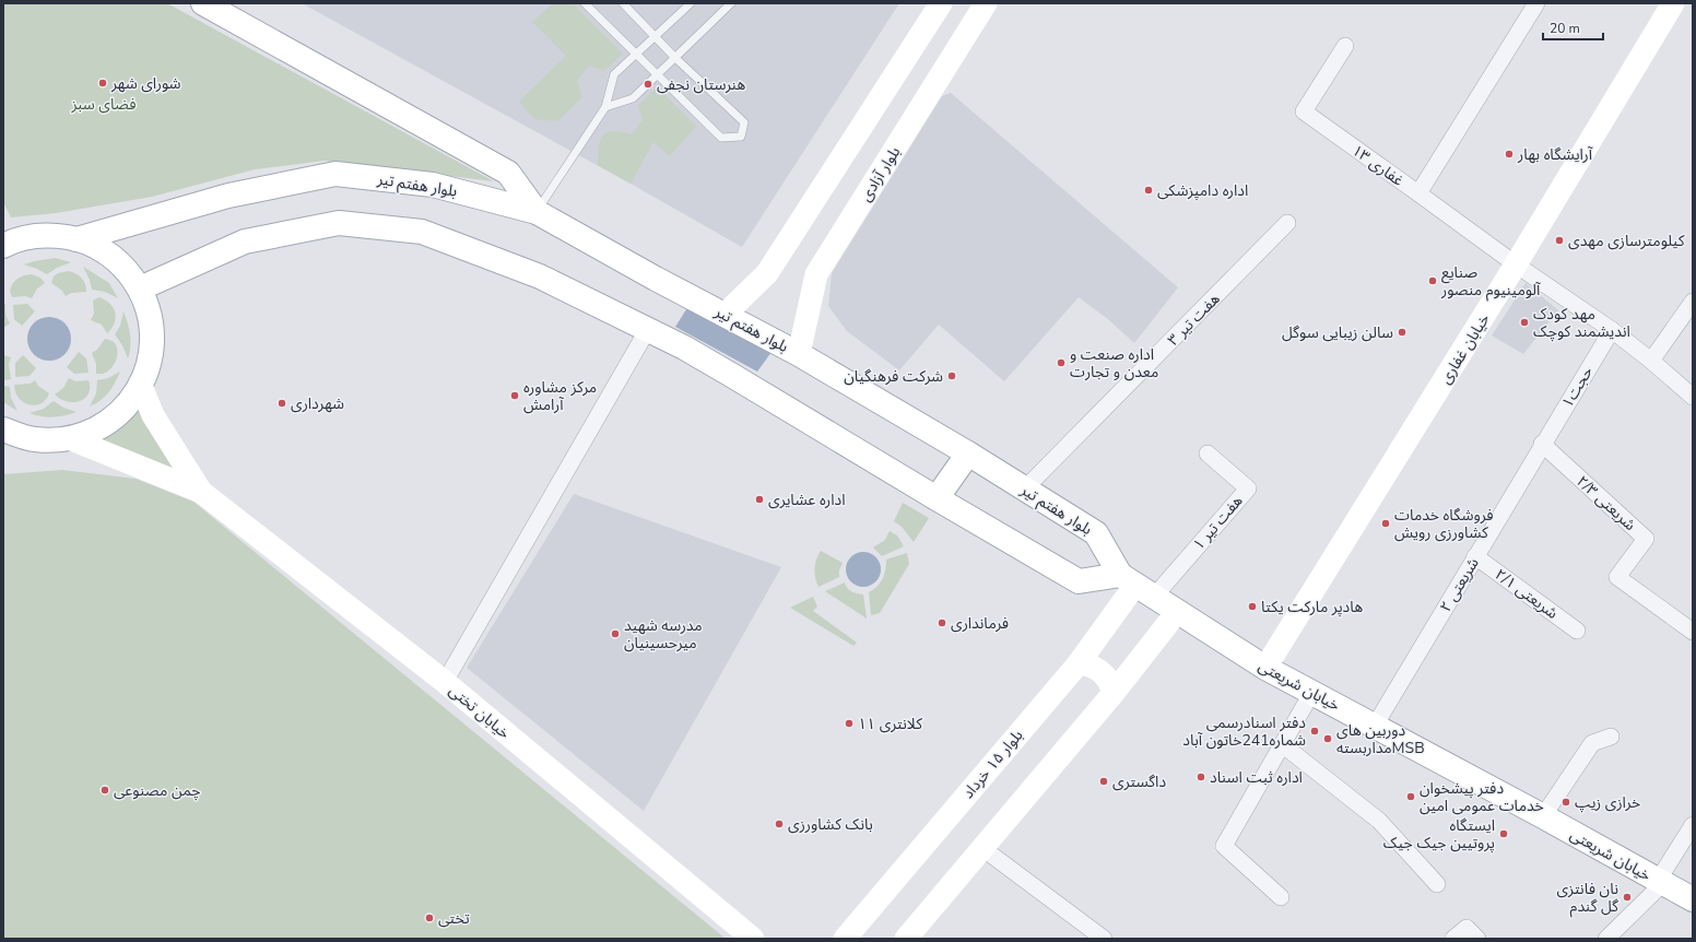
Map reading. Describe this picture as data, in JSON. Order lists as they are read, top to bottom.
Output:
{
  "streets": {
    "main road": ["بلوار هفتم تیر", "خیابان شریعتی"],
    "street": [
      "غفاری ۱۳",
      "بلوار آزادی",
      "هفت تیر ۳",
      "خیابان غفاری",
      "حجت۱",
      "شریعتی ۲/۳",
      "هفت تیر ۱",
      "شریعتی ۲",
      "شریعتی ۲/۱",
      "خیابان تختی",
      "بلوار ۱۵ خرداد"
    ]
  },
  "crossings": [
    ["غفاری ۱۳", "خیابان غفاری"],
    ["غفاری ۱۳", "حجت۱"],
    ["بلوار آزادی", "بلوار هفتم تیر"],
    ["بلوار هفتم تیر", "هفت تیر ۳"],
    ["بلوار هفتم تیر", "هفت تیر ۱"],
    ["بلوار هفتم تیر", "خیابان شریعتی"],
    ["بلوار هفتم تیر", "بلوار ۱۵ خرداد"],
    ["خیابان غفاری", "خیابان شریعتی"],
    ["حجت۱", "شریعتی ۲/۳"],
    ["حجت۱", "شریعتی ۲"],
    ["شریعتی ۲/۳", "شریعتی ۲"],
    ["هفت تیر ۱", "خیابان شریعتی"],
    ["هفت تیر ۱", "بلوار ۱۵ خرداد"],
    ["شریعتی ۲", "شریعتی ۲/۱"],
    ["شریعتی ۲", "خیابان شریعتی"],
    ["خیابان شریعتی", "بلوار ۱۵ خرداد"]
  ],
  "parks": ["فضای سبز"],
  "places": [
    "شورای شهر",
    "هنرستان نجفی",
    "آرایشگاه بهار",
    "اداره دامپزشکی",
    "کیلومترسازی مهدی",
    "صنایع آلومینیوم منصور",
    "مهد کودک اندیشمند کوچک",
    "سالن زیبایی سوگل",
    "اداره صنعت و معدن و تجارت",
    "شرکت فرهنگیان",
    "مرکز مشاوره آرامش",
    "شهرداری",
    "اداره عشایری",
    "فروشگاه خدمات کشاورزی رویش",
    "هادپر مارکت یکتا",
    "فرمانداری",
    "مدرسه شهید میرحسینیان",
    "کلانتری ۱۱",
    "دفتر اسنادرسمی شماره241خاتون آباد",
    "دوربین های مداربستهMSB",
    "اداره ثبت اسناد",
    "داگستری",
    "چمن مصنوعی",
    "دفتر پیشخوان خدمات عمومی امین",
    "خرازی زیپ",
    "بانک کشاورزی",
    "ایستگاه پروتیین جیک جیک",
    "نان فانتزی گل گندم",
    "تختی"
  ],
  "scale_bar": "20 m"
}
